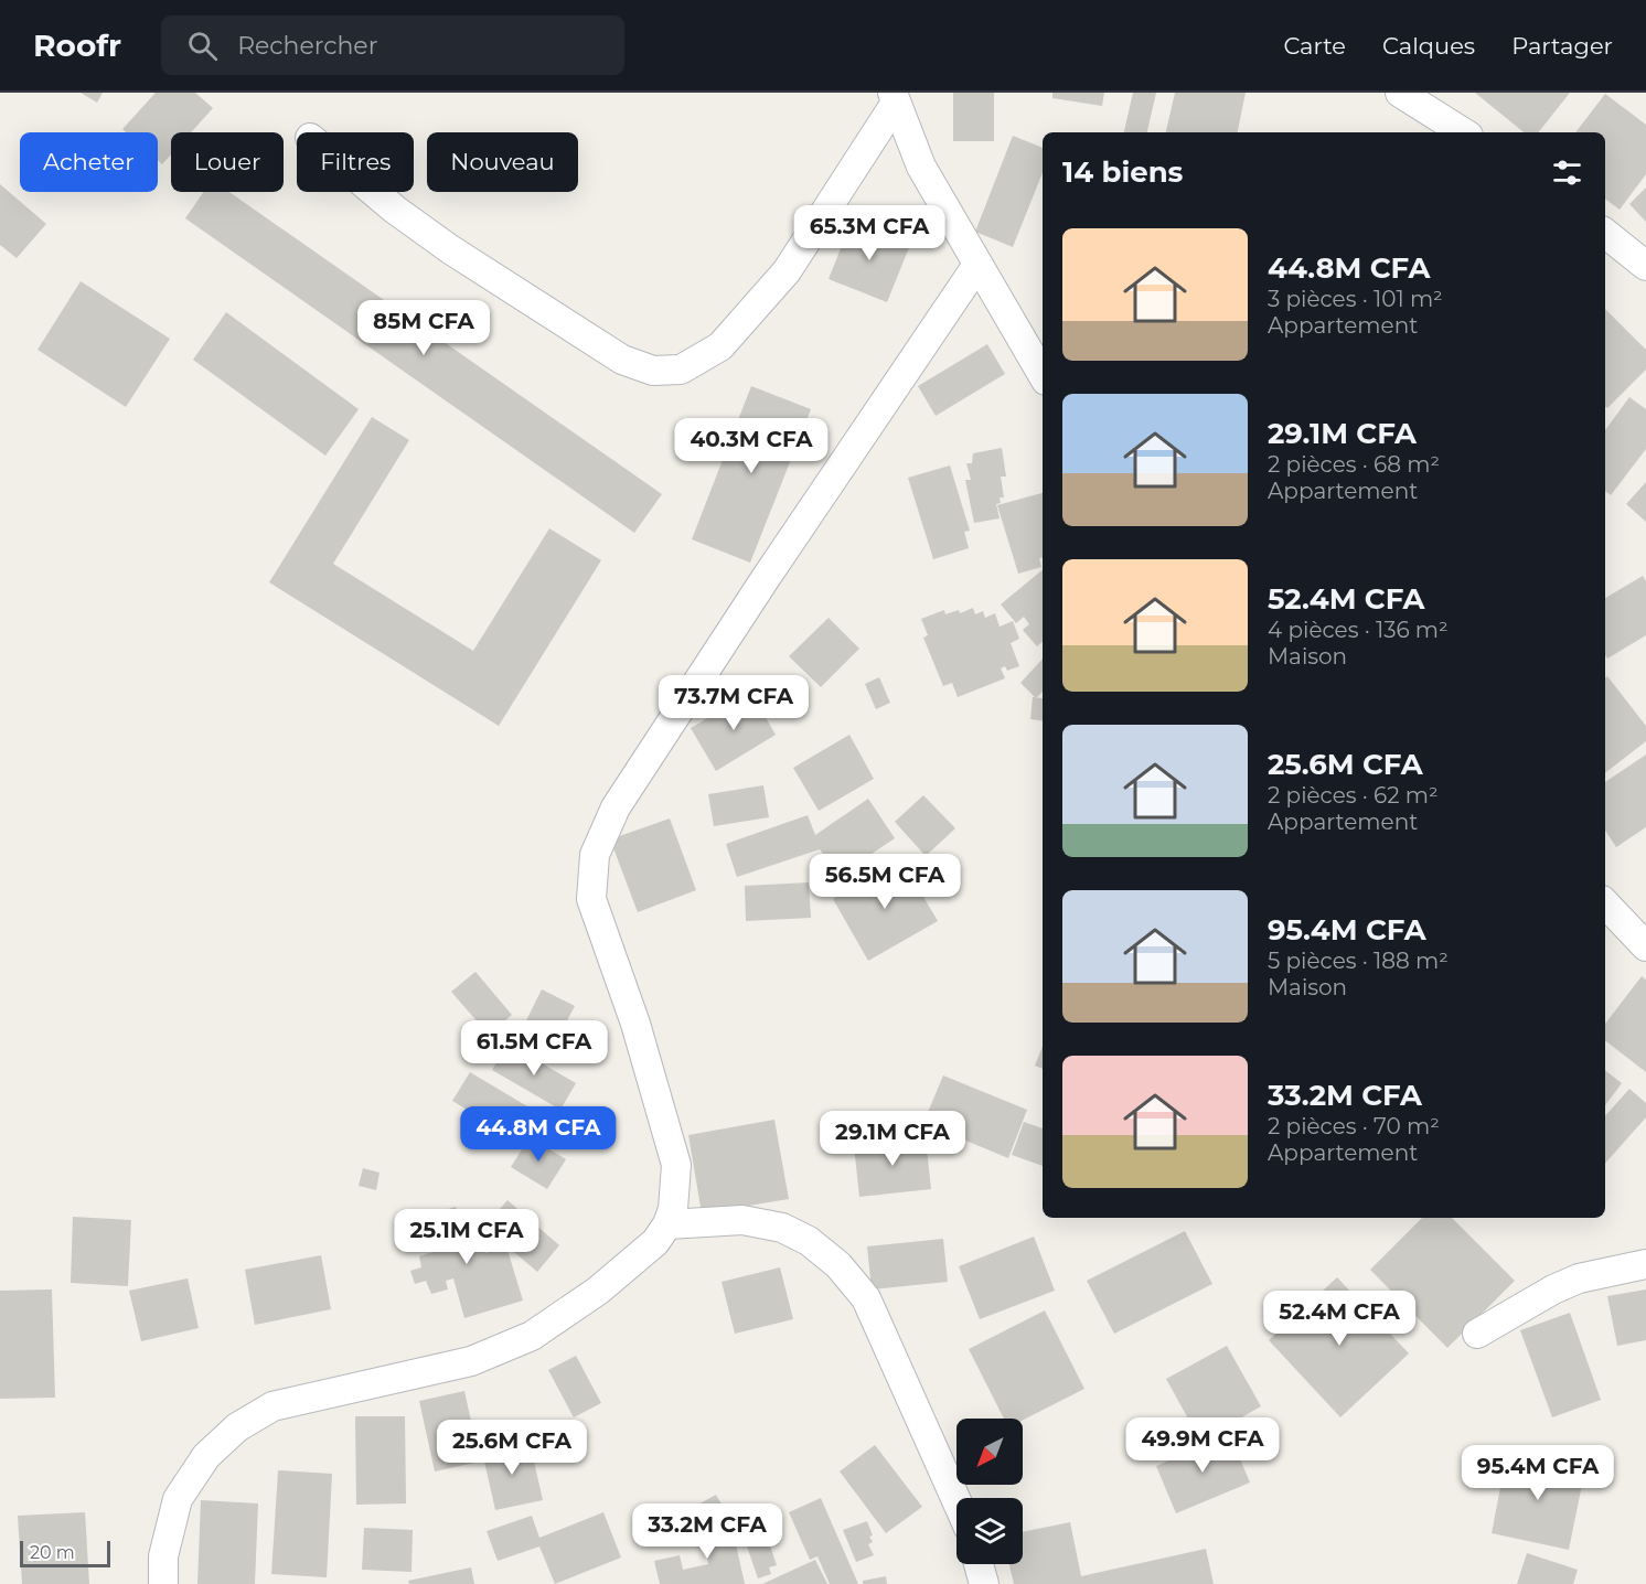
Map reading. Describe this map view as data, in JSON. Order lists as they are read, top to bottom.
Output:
{
  "scale_bar": "20 m",
  "north": "bottom left",
  "page": {
    "header": "Roofr",
    "search": "Rechercher",
    "nav": ["Carte", "Calques", "Partager"],
    "chip": [
      "Acheter",
      "Louer",
      "Filtres",
      "Nouveau"
    ],
    "heading": "14 biens",
    "price": [
      "65.3M CFA",
      "85M CFA",
      "40.3M CFA",
      "73.7M CFA",
      "56.5M CFA",
      "61.5M CFA",
      "44.8M CFA",
      "29.1M CFA",
      "25.1M CFA",
      "52.4M CFA",
      "49.9M CFA",
      "25.6M CFA",
      "95.4M CFA",
      "33.2M CFA"
    ],
    "list": [
      {
        "name": "44.8M CFA",
        "note": "3 pièces · 101 m² · Appartement"
      },
      {
        "name": "29.1M CFA",
        "note": "2 pièces · 68 m² · Appartement"
      },
      {
        "name": "52.4M CFA",
        "note": "4 pièces · 136 m² · Maison"
      },
      {
        "name": "25.6M CFA",
        "note": "2 pièces · 62 m² · Appartement"
      },
      {
        "name": "95.4M CFA",
        "note": "5 pièces · 188 m² · Maison"
      },
      {
        "name": "33.2M CFA",
        "note": "2 pièces · 70 m² · Appartement"
      }
    ],
    "scale": "20 m"
  }
}
